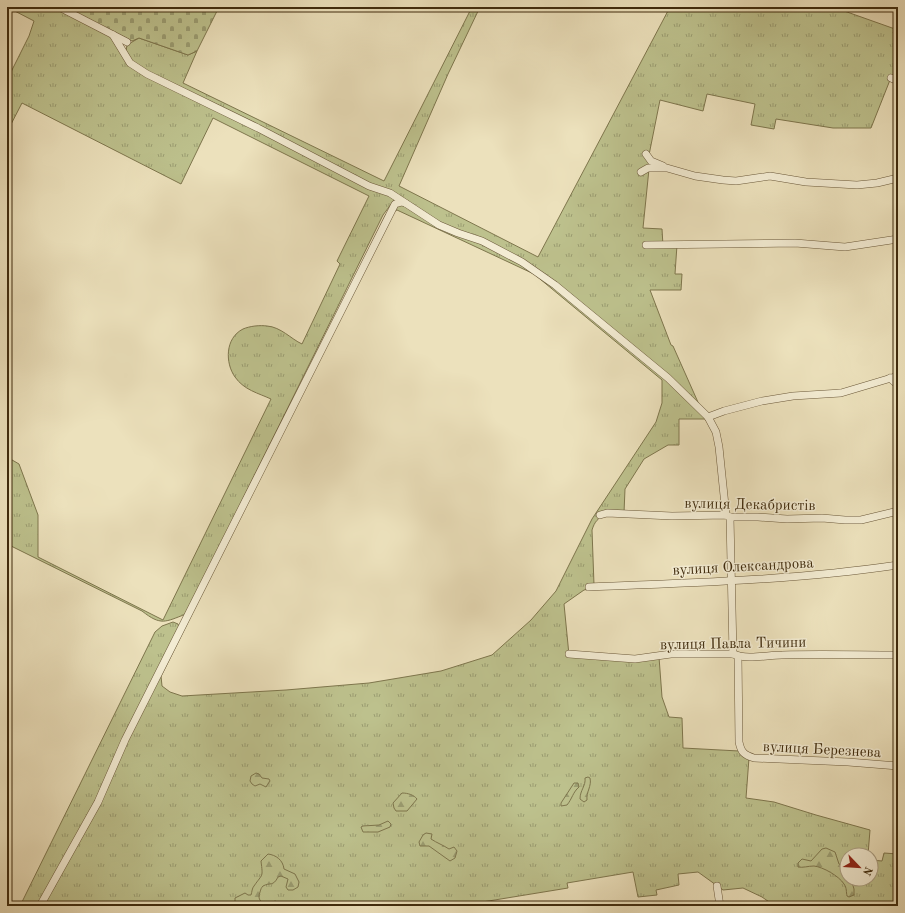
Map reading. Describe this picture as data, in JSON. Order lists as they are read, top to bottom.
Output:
{
  "streets": {
    "street": [
      "вулиця Декабристів",
      "вулиця Олександрова",
      "вулиця Павла Тичини",
      "вулиця Березнева"
    ]
  },
  "crossings": [
    ["вулиця Павла Тичини", "вулиця Березнева"]
  ],
  "north": "bottom right"
}
